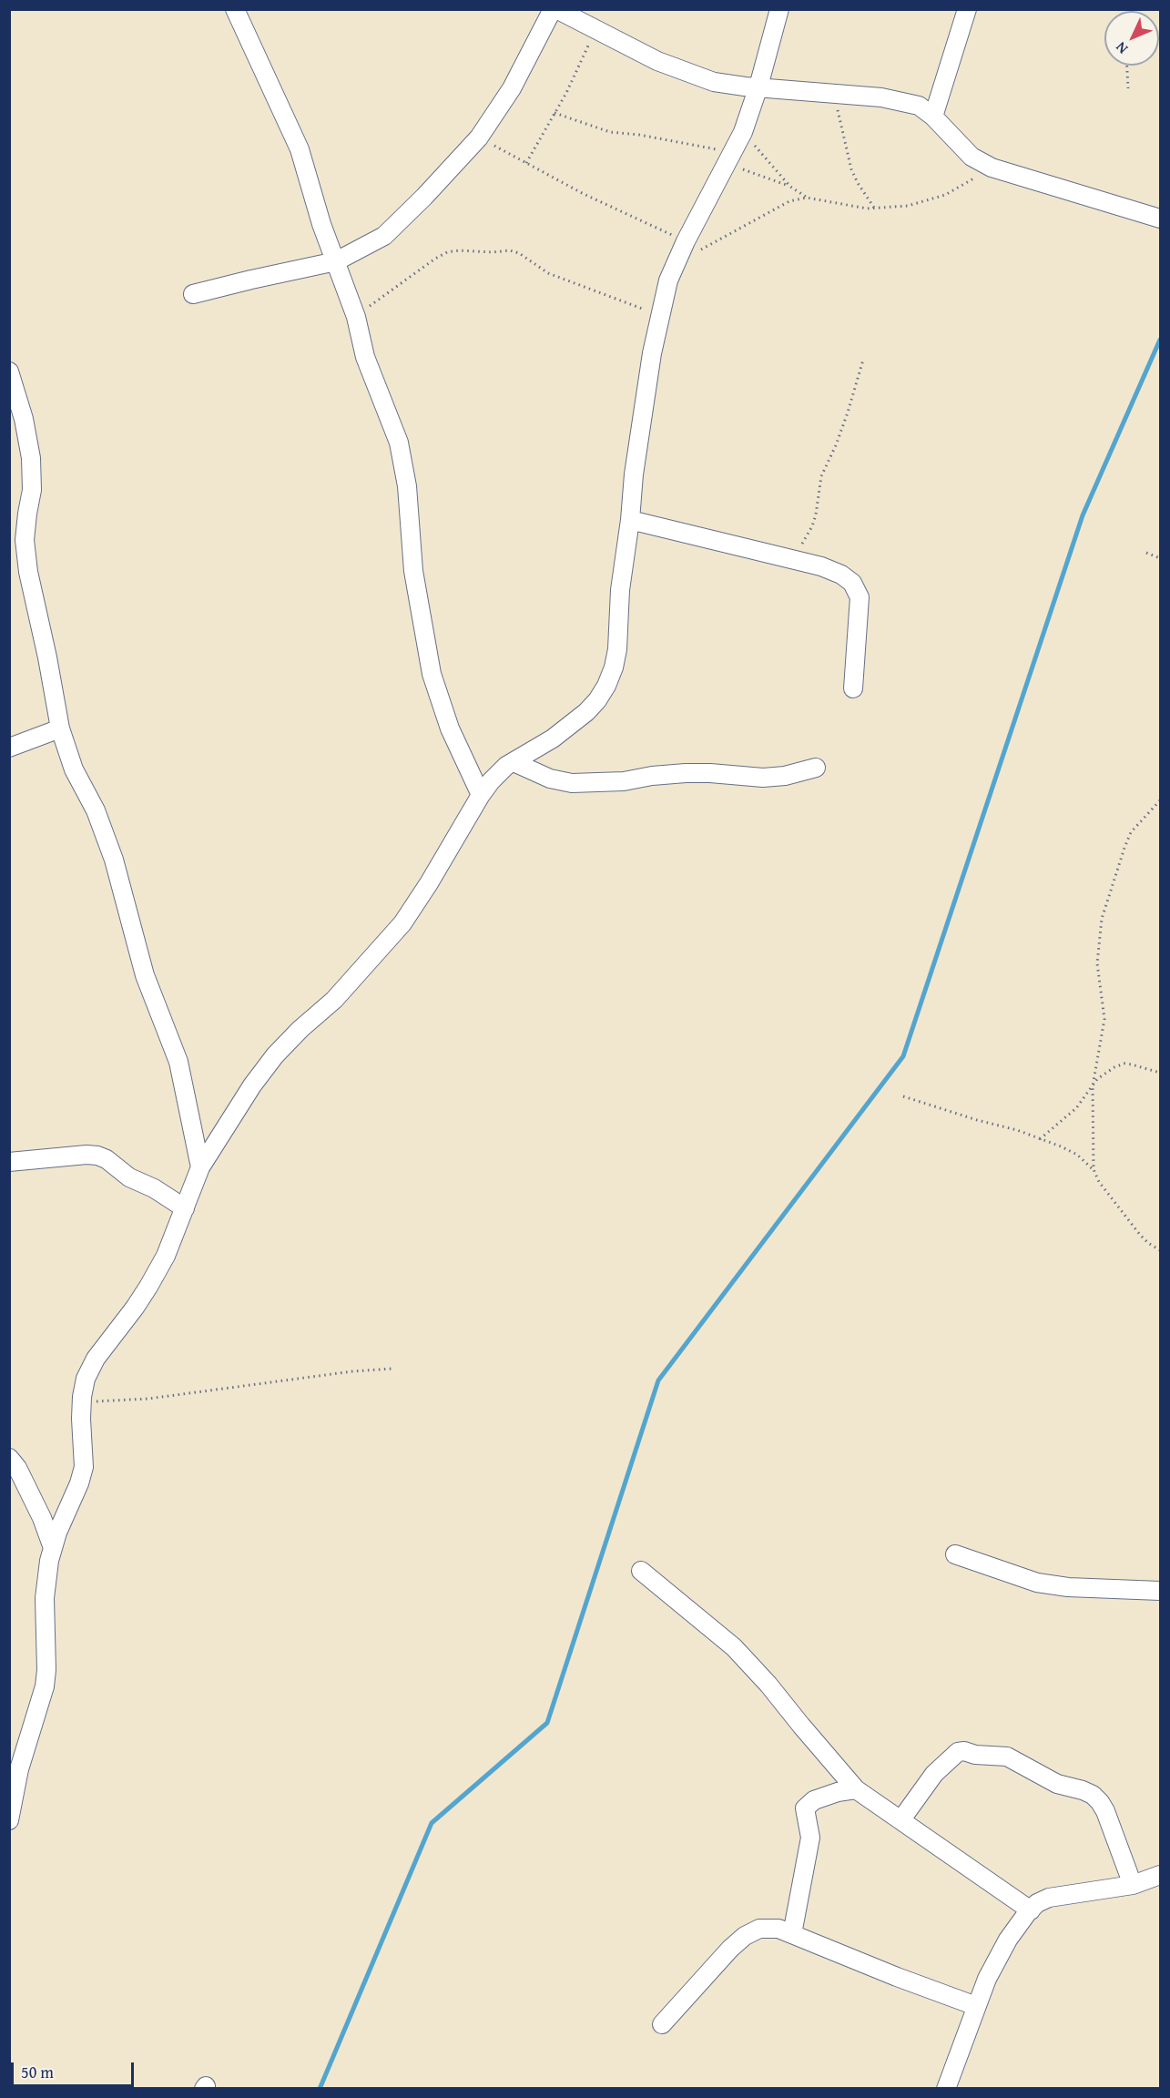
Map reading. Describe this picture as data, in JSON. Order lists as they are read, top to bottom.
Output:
{
  "scale_bar": "50 m",
  "north": "bottom left"
}
